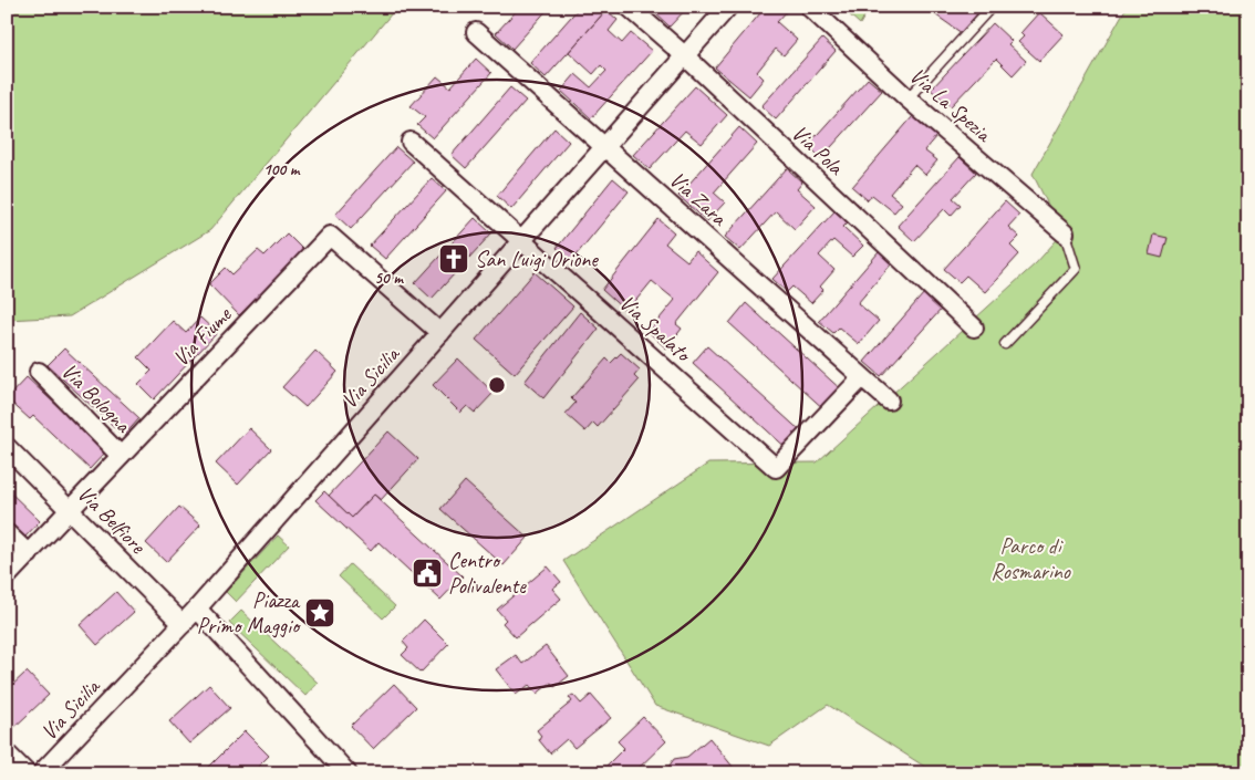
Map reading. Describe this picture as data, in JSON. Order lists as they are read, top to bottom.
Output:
{
  "streets": {
    "street": [
      "Via La Spezia",
      "Via Pola",
      "Via Zara",
      "Via Spalato",
      "Via Fiume",
      "Via Sicilia",
      "Via Bologna",
      "Via Belfiore"
    ]
  },
  "crossings": [
    ["Via Pola", "Via Sicilia"],
    ["Via Zara", "Via Spalato"],
    ["Via Zara", "Via Sicilia"],
    ["Via Spalato", "Via Sicilia"],
    ["Via Fiume", "Via Sicilia"],
    ["Via Fiume", "Via Bologna"],
    ["Via Fiume", "Via Belfiore"],
    ["Via Sicilia", "Via Belfiore"]
  ],
  "parks": ["Parco di Rosmarino"],
  "places": {
    "church": ["San Luigi Orione"],
    "public building": ["Centro Polivalente"],
    "place": ["Piazza Primo Maggio"]
  },
  "rings": ["100 m", "50 m"]
}
